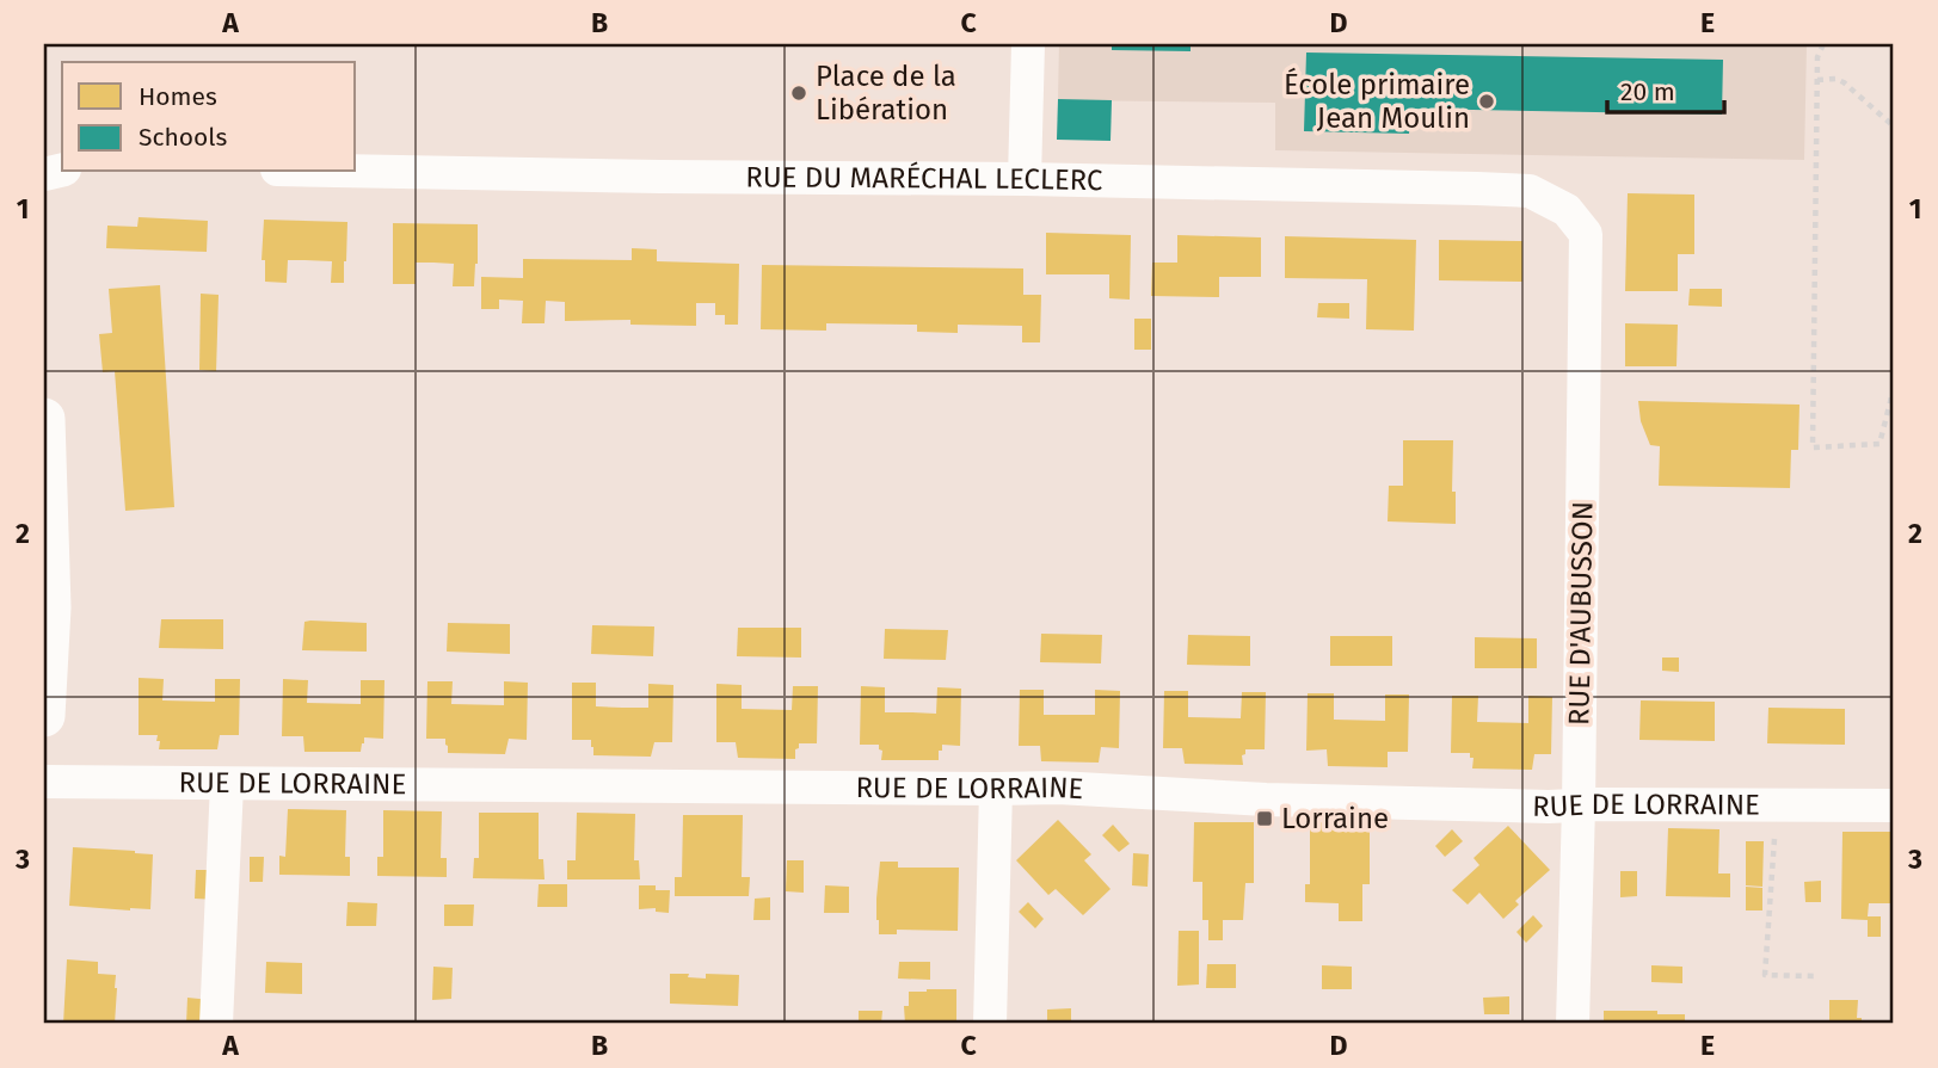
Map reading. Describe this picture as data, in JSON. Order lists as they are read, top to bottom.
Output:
{
  "streets": {
    "street": ["RUE DU MARÉCHAL LECLERC", "RUE D'AUBUSSON", "RUE DE LORRAINE"]
  },
  "crossings": [
    ["RUE DU MARÉCHAL LECLERC", "RUE D'AUBUSSON"],
    ["RUE D'AUBUSSON", "RUE DE LORRAINE"]
  ],
  "places": {
    "other": ["Place de la Libération", "École primaire Jean Moulin"],
    "transit": ["Lorraine"]
  },
  "legend": ["Homes", "Schools"],
  "scale_bar": "20 m",
  "grid": {
    "columns": [
      "A",
      "B",
      "C",
      "D",
      "E"
    ],
    "rows": ["1", "2", "3"]
  }
}
